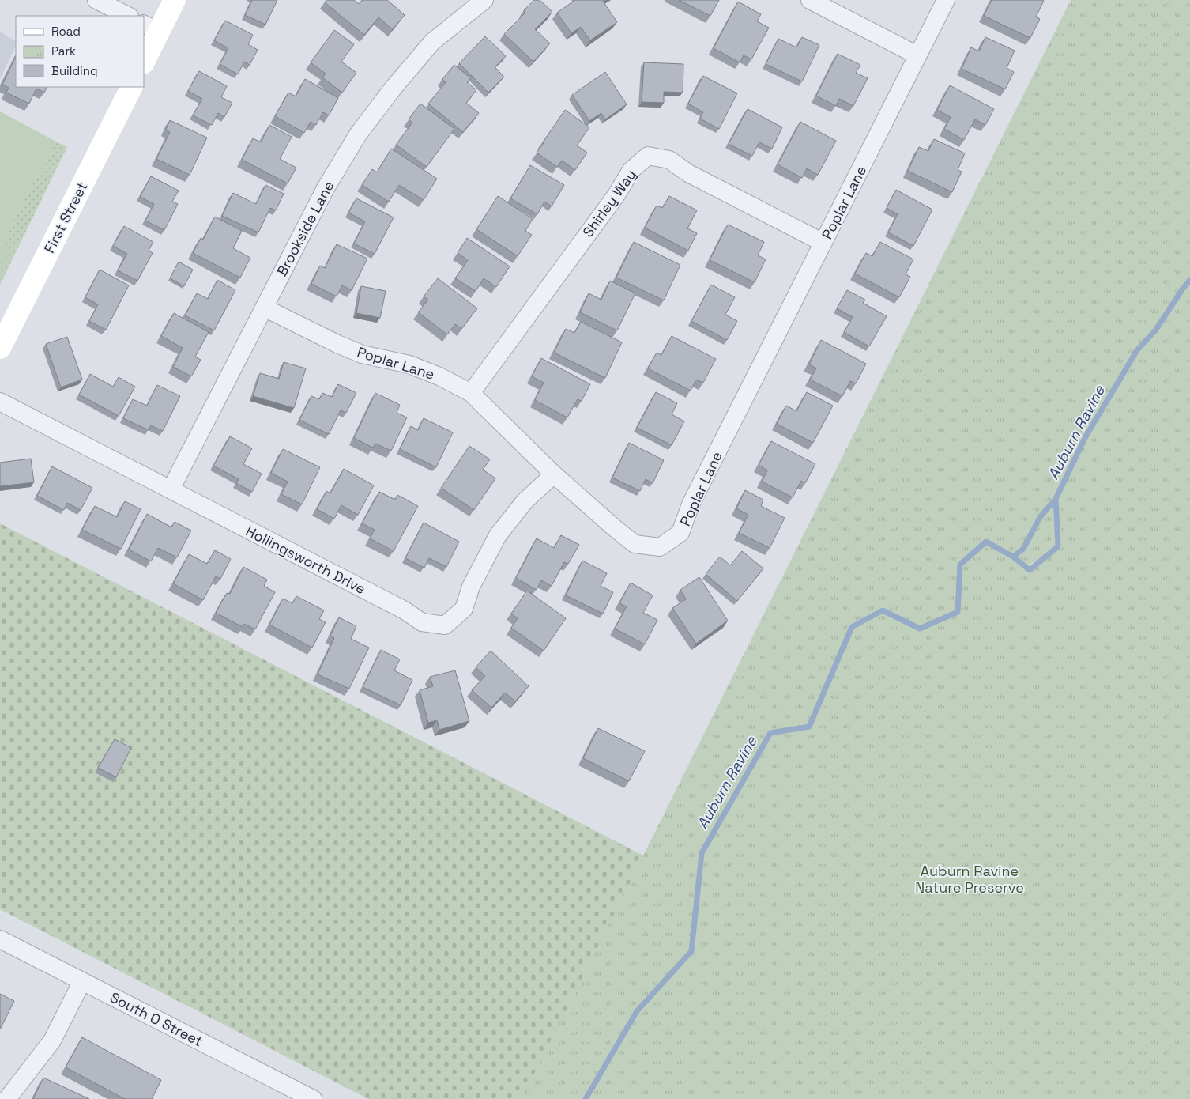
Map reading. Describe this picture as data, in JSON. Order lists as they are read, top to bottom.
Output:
{
  "streets": {
    "street": [
      "Poplar Lane",
      "Shirley Way",
      "First Street",
      "Brookside Lane",
      "Hollingsworth Drive",
      "South O Street"
    ]
  },
  "crossings": [
    ["Poplar Lane", "Shirley Way"],
    ["Poplar Lane", "Brookside Lane"],
    ["Poplar Lane", "Hollingsworth Drive"],
    ["Brookside Lane", "Hollingsworth Drive"]
  ],
  "water": ["Auburn Ravine"],
  "parks": ["Auburn Ravine Nature Preserve"],
  "legend": ["Road", "Park", "Building"]
}
